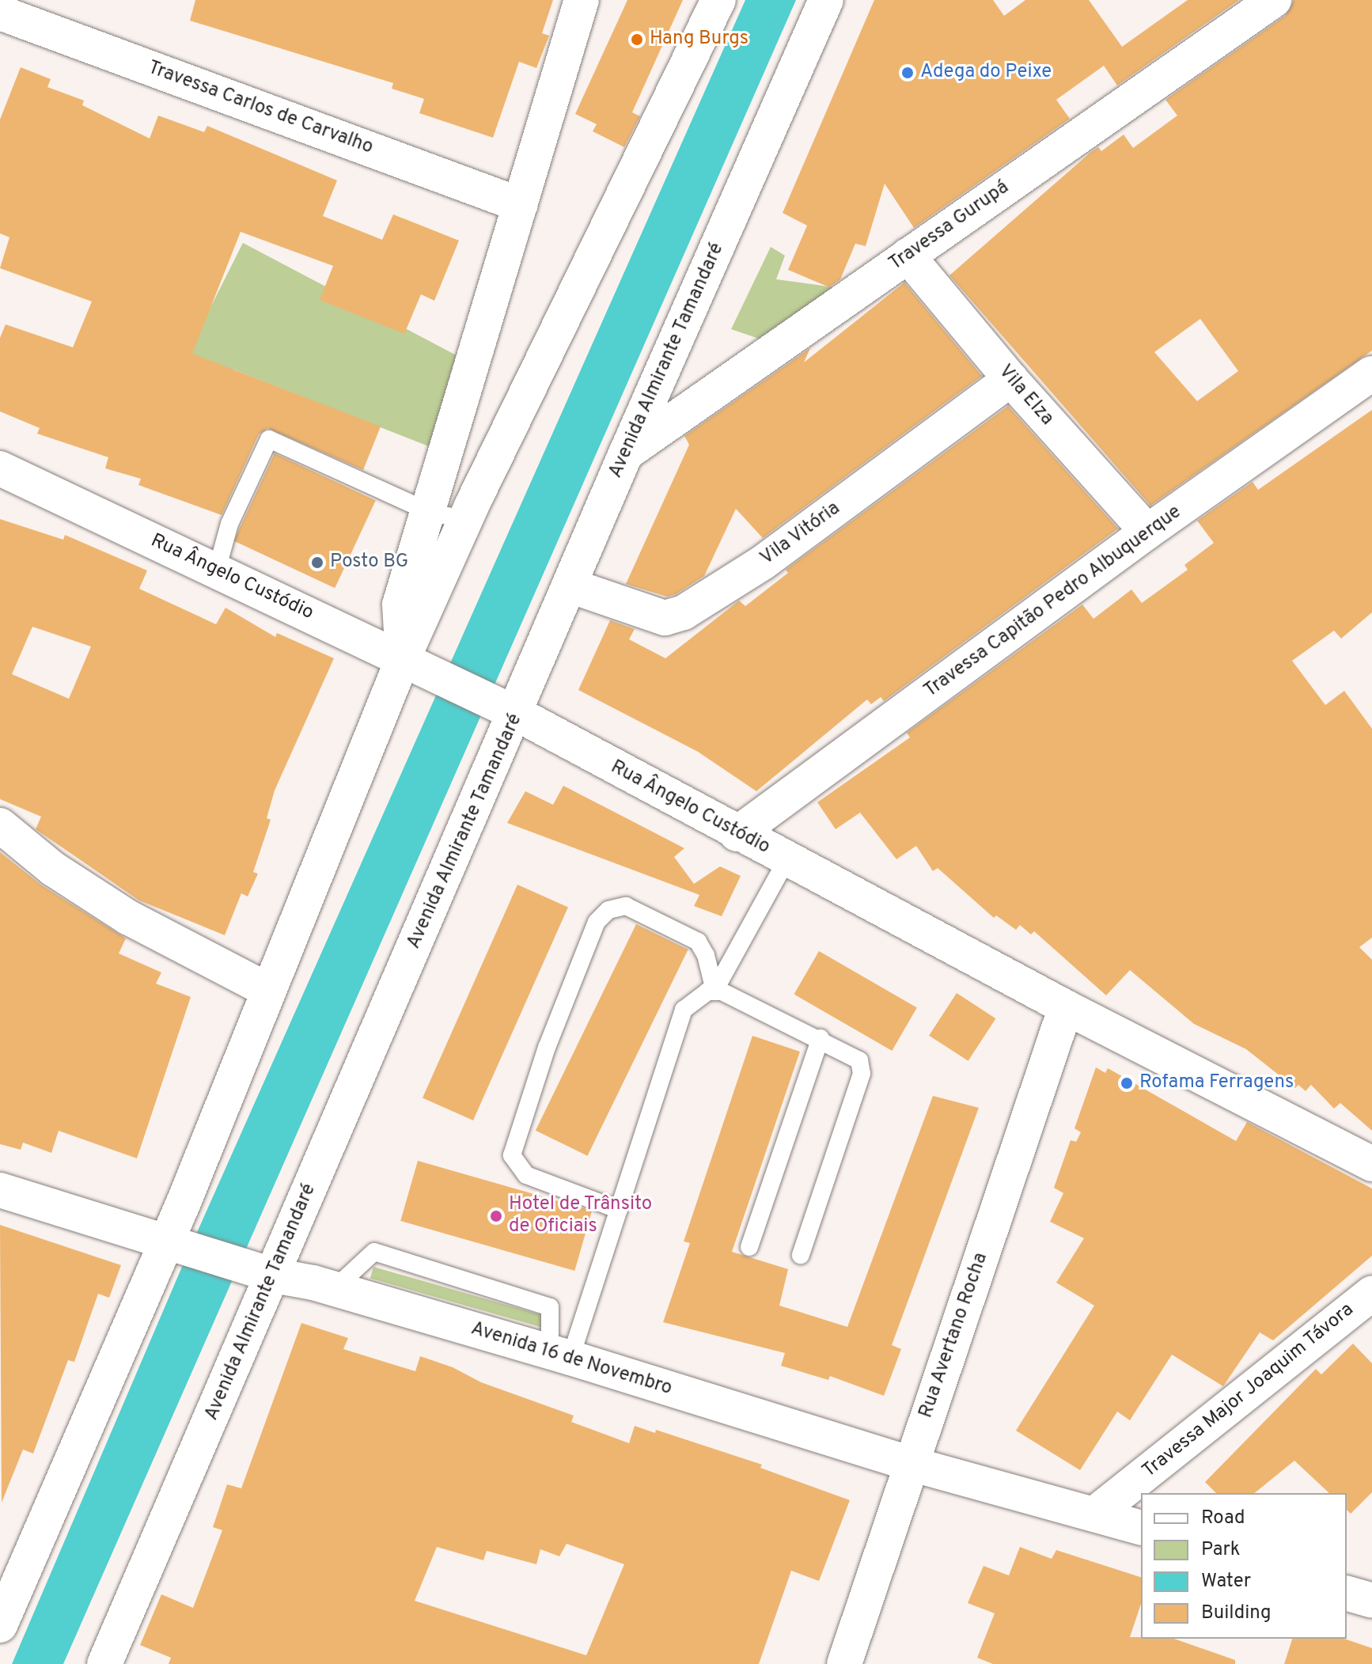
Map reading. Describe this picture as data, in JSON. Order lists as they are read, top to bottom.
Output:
{
  "streets": {
    "street": [
      "Travessa Carlos de Carvalho",
      "Travessa Gurupá",
      "Avenida Almirante Tamandaré",
      "Vila Elza",
      "Vila Vitória",
      "Rua Ângelo Custódio",
      "Travessa Capitão Pedro Albuquerque",
      "Rua Avertano Rocha",
      "Avenida 16 de Novembro",
      "Travessa Major Joaquim Távora"
    ]
  },
  "crossings": [
    ["Travessa Gurupá", "Avenida Almirante Tamandaré"],
    ["Travessa Gurupá", "Vila Elza"],
    ["Avenida Almirante Tamandaré", "Vila Vitória"],
    ["Avenida Almirante Tamandaré", "Rua Ângelo Custódio"],
    ["Avenida Almirante Tamandaré", "Avenida 16 de Novembro"],
    ["Vila Elza", "Vila Vitória"],
    ["Vila Elza", "Travessa Capitão Pedro Albuquerque"],
    ["Rua Ângelo Custódio", "Travessa Capitão Pedro Albuquerque"],
    ["Rua Ângelo Custódio", "Rua Avertano Rocha"],
    ["Rua Avertano Rocha", "Avenida 16 de Novembro"],
    ["Avenida 16 de Novembro", "Travessa Major Joaquim Távora"]
  ],
  "places": [
    "Hang Burgs",
    "Adega do Peixe",
    "Posto BG",
    "Rofama Ferragens",
    "Hotel de Trânsito de Oficiais"
  ],
  "legend": [
    "Road",
    "Park",
    "Water",
    "Building"
  ]
}
